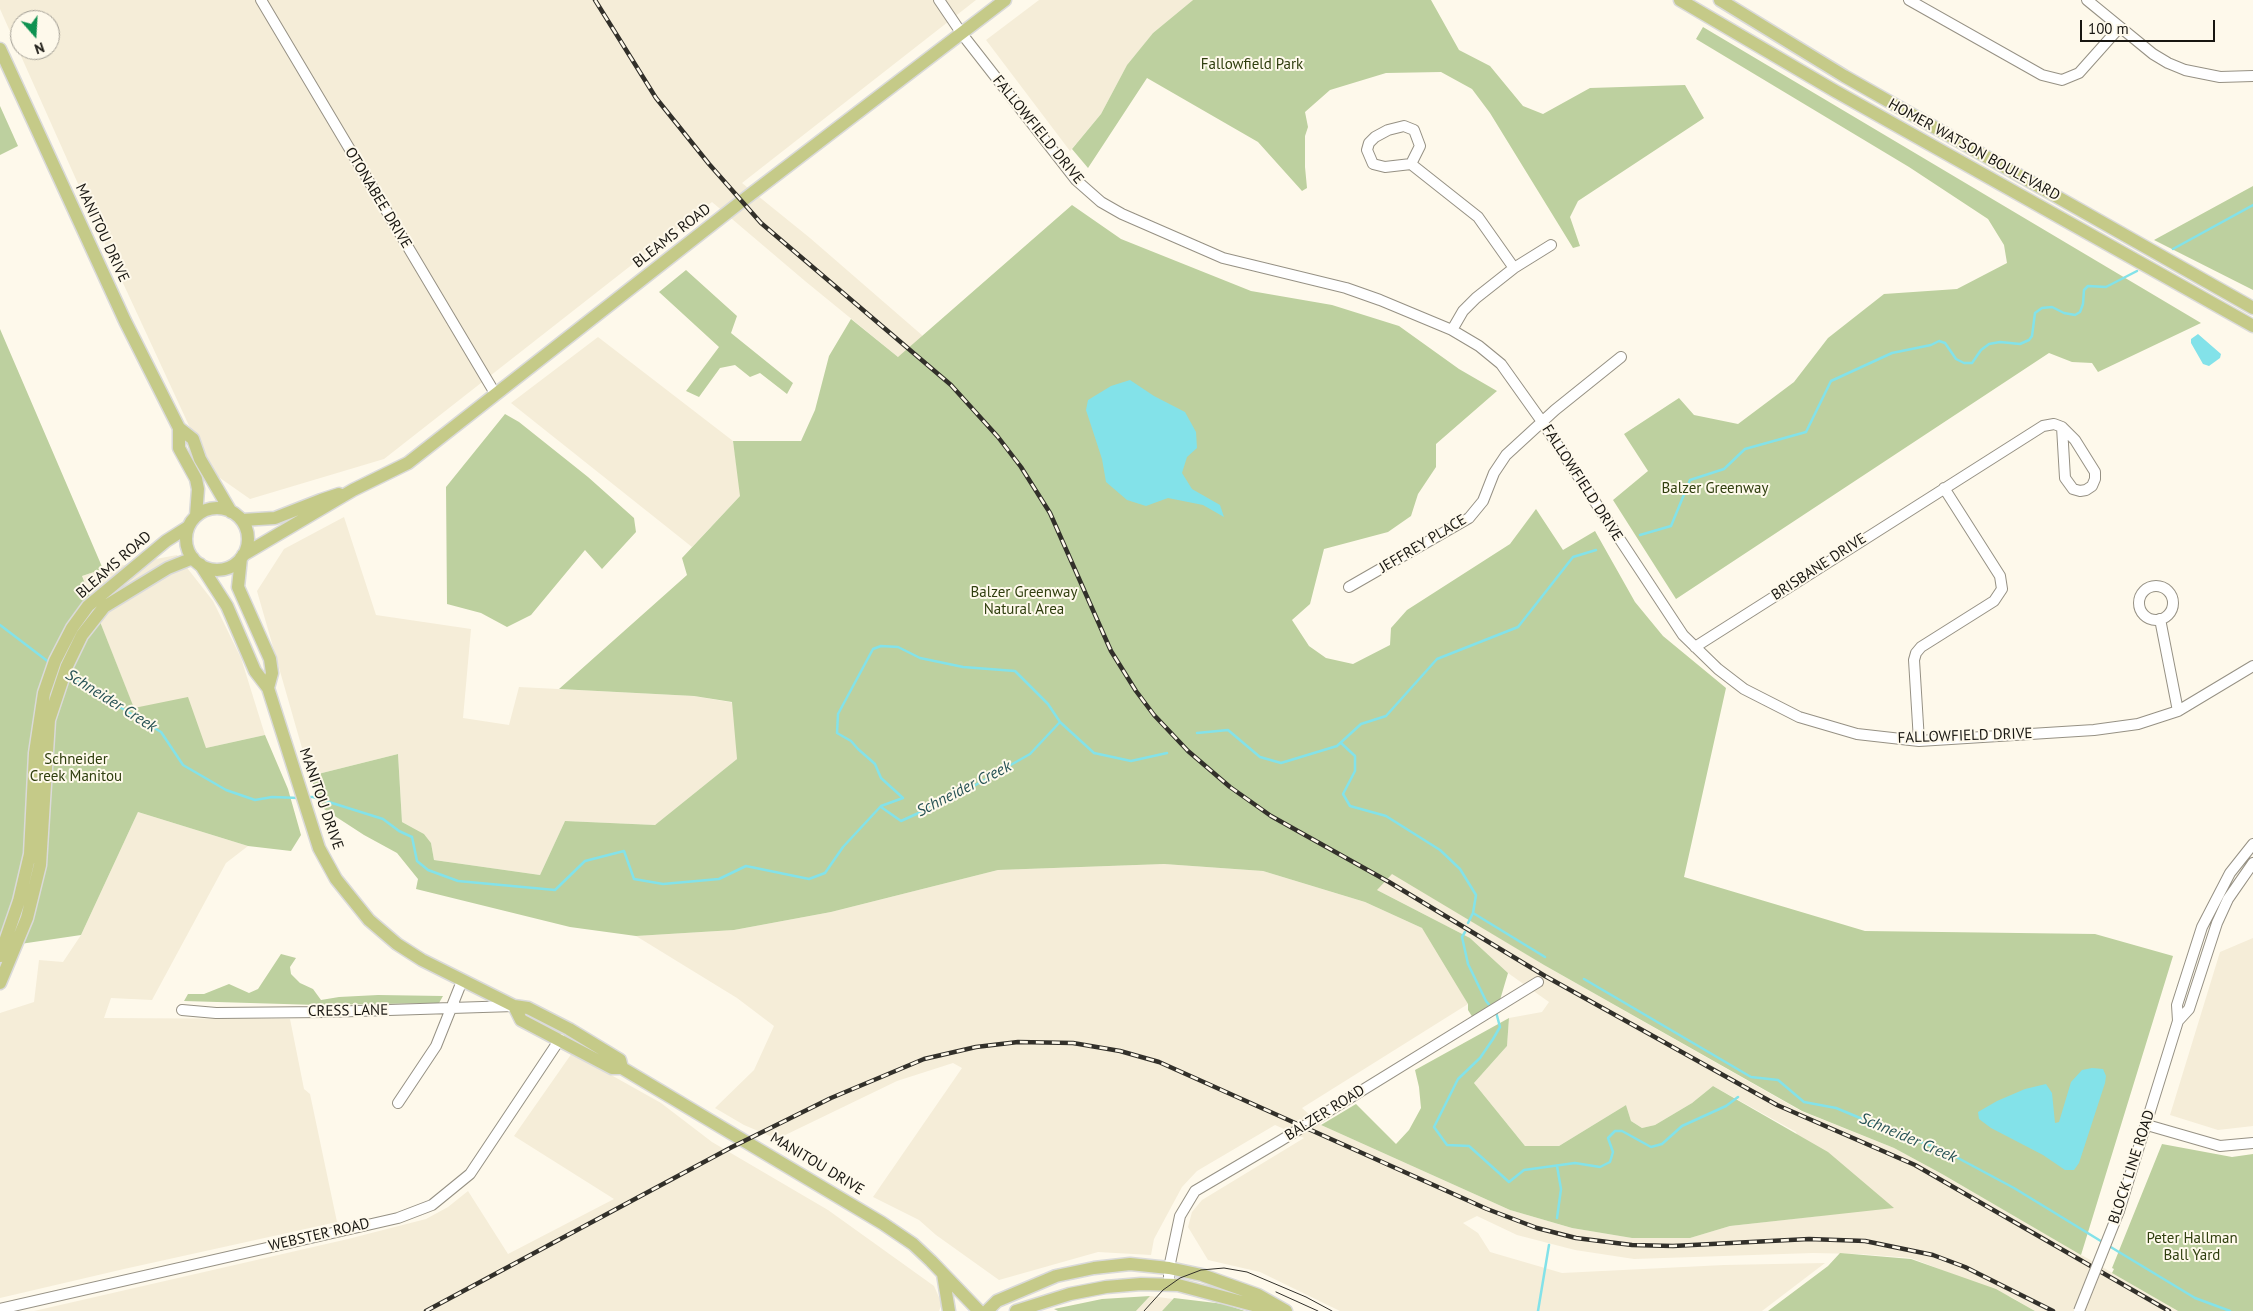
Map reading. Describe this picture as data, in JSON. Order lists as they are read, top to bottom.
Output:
{
  "streets": {
    "main road": ["HOMER WATSON BOULEVARD", "MANITOU DRIVE", "BLEAMS ROAD"],
    "street": [
      "FALLOWFIELD DRIVE",
      "OTONABEE DRIVE",
      "JEFFREY PLACE",
      "BRISBANE DRIVE",
      "CRESS LANE",
      "BALZER ROAD",
      "BLOCK LINE ROAD",
      "WEBSTER ROAD"
    ]
  },
  "crossings": [
    ["FALLOWFIELD DRIVE", "BLEAMS ROAD"],
    ["FALLOWFIELD DRIVE", "JEFFREY PLACE"],
    ["FALLOWFIELD DRIVE", "BRISBANE DRIVE"],
    ["OTONABEE DRIVE", "BLEAMS ROAD"],
    ["MANITOU DRIVE", "BLEAMS ROAD"],
    ["MANITOU DRIVE", "CRESS LANE"],
    ["MANITOU DRIVE", "WEBSTER ROAD"]
  ],
  "water": ["Schneider Creek"],
  "parks": [
    "Fallowfield Park",
    "Balzer Greenway",
    "Balzer Greenway Natural Area",
    "Schneider Creek Manitou",
    "Peter Hallman Ball Yard"
  ],
  "scale_bar": "100 m",
  "north": "bottom"
}
